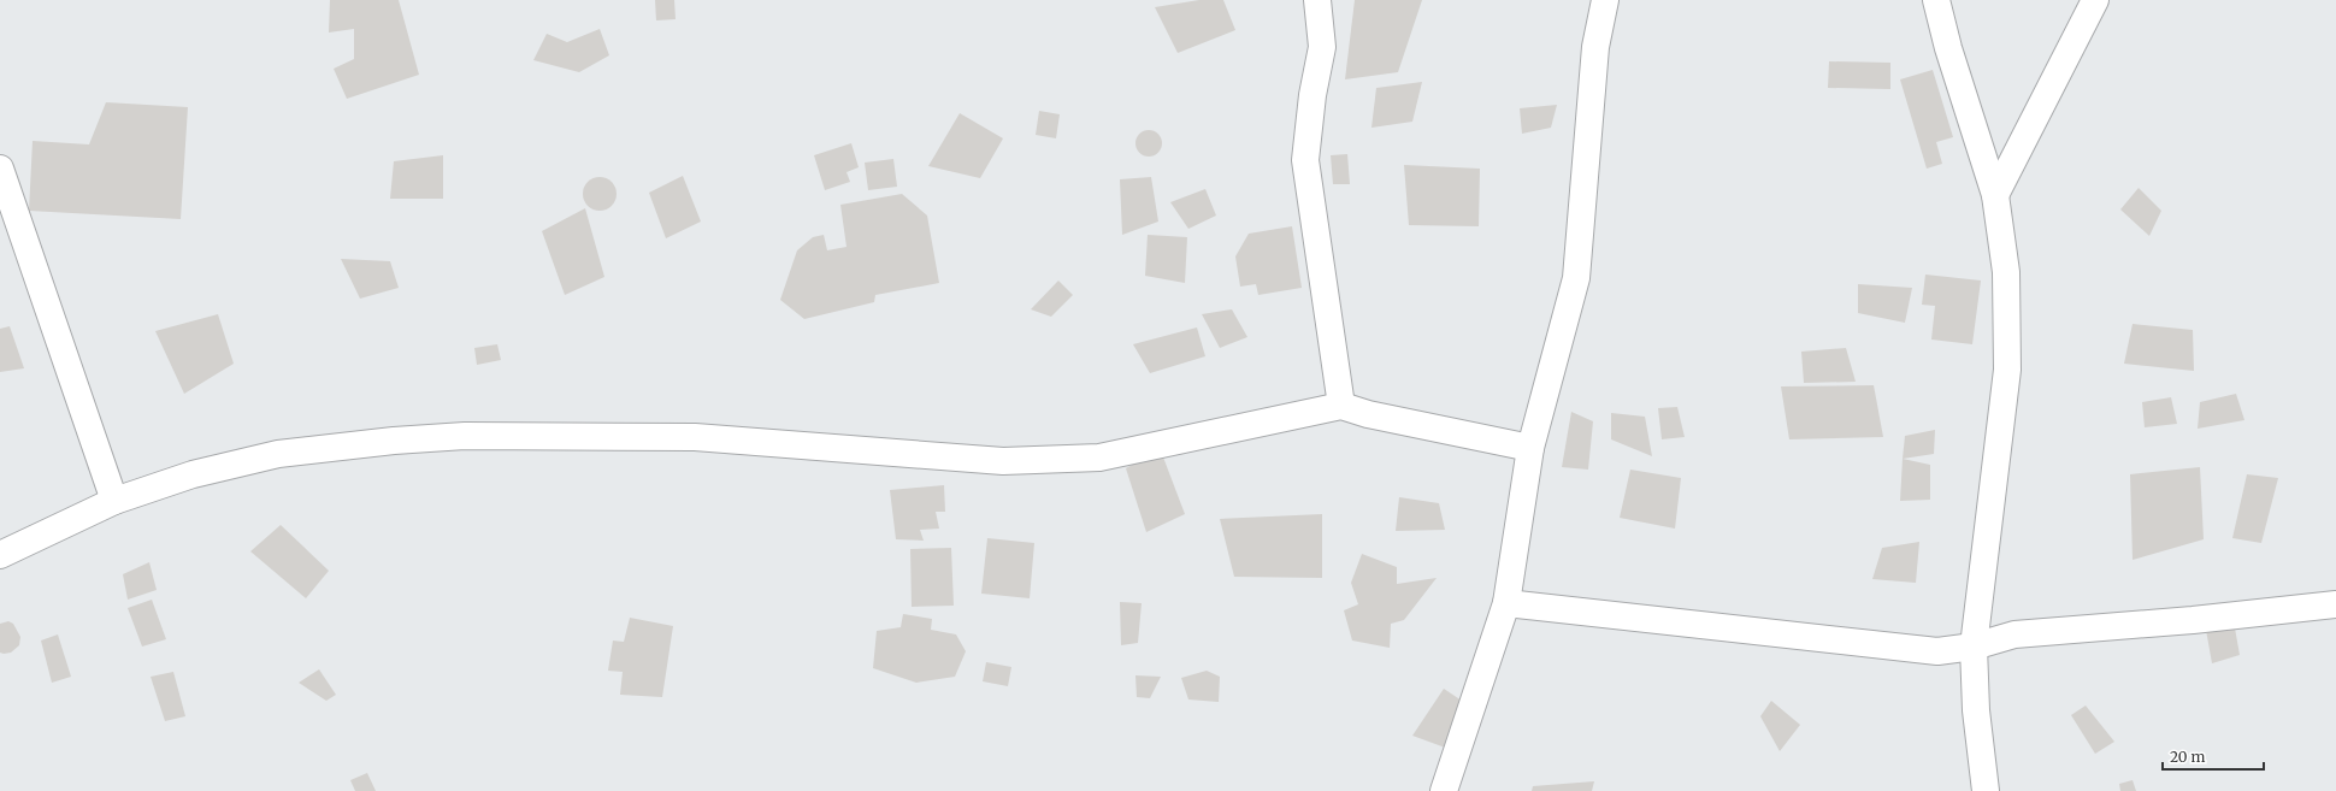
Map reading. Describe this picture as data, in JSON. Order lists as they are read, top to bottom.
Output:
{
  "scale_bar": "20 m"
}
